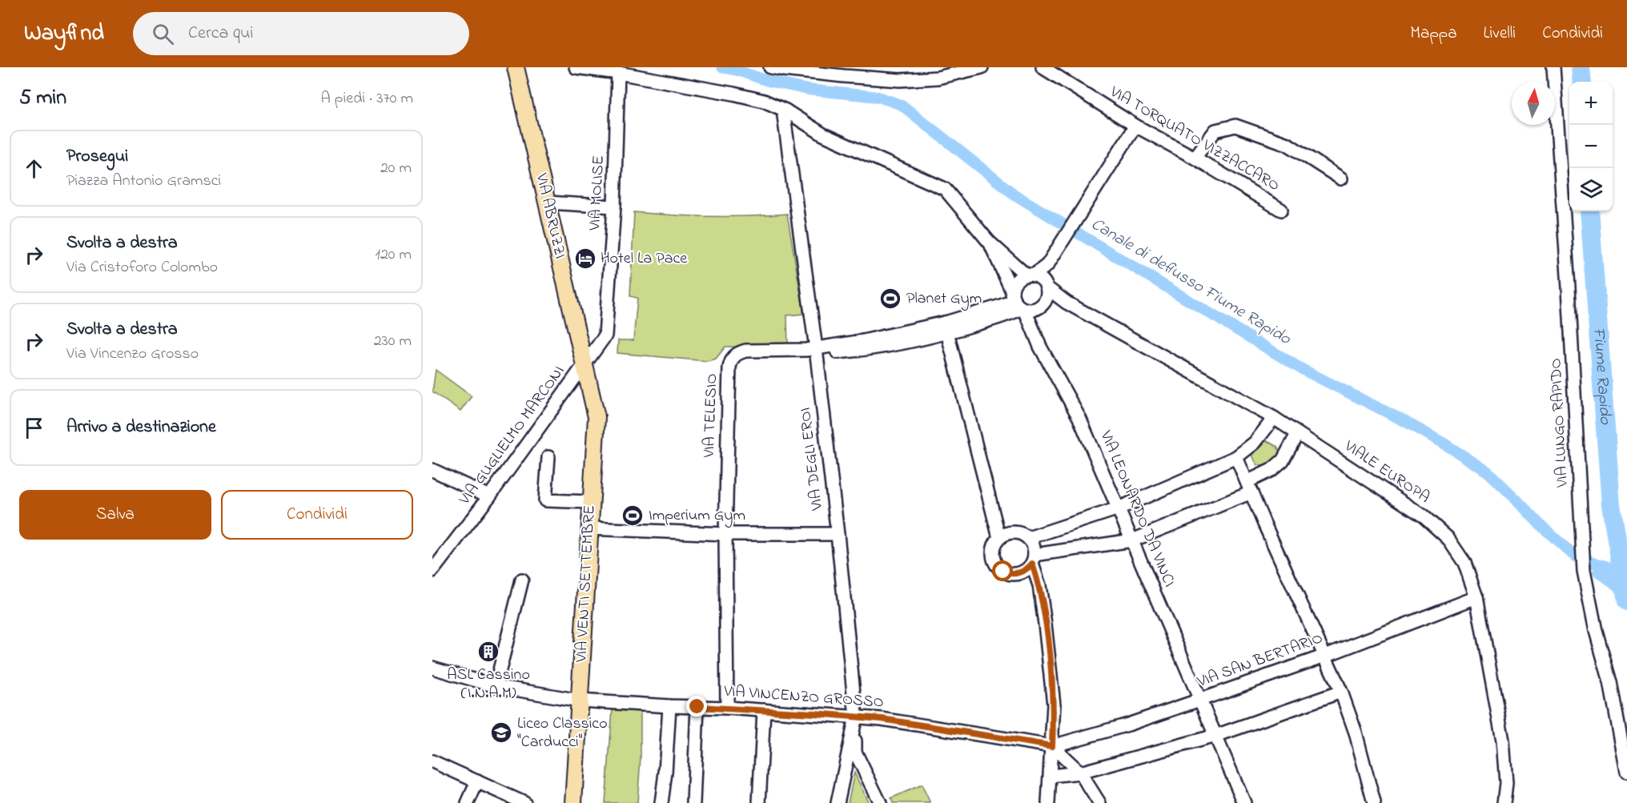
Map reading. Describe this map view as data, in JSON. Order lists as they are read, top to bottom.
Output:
{
  "streets": {
    "main road": ["VIA ABRUZZI", "VIA VENTI SETTEMBRE"],
    "street": [
      "VIA TORQUATO VIZZACCARO",
      "VIA MOLISE",
      "VIA TELESIO",
      "VIA LUNGO RAPIDO",
      "VIA GUGLIELMO MARCONI",
      "VIA DEGLI EROI",
      "VIALE EUROPA",
      "VIA LEONARDO DA VINCI",
      "VIA SAN BERTARIO",
      "VIA VINCENZO GROSSO"
    ]
  },
  "crossings": [
    ["VIA MOLISE", "VIA ABRUZZI"],
    ["VIA MOLISE", "VIA GUGLIELMO MARCONI"],
    ["VIA MOLISE", "VIA VENTI SETTEMBRE"],
    ["VIA ABRUZZI", "VIA GUGLIELMO MARCONI"],
    ["VIA ABRUZZI", "VIA VENTI SETTEMBRE"],
    ["VIA TELESIO", "VIA DEGLI EROI"],
    ["VIA TELESIO", "VIALE EUROPA"],
    ["VIA TELESIO", "VIA LEONARDO DA VINCI"],
    ["VIA TELESIO", "VIA VINCENZO GROSSO"],
    ["VIA GUGLIELMO MARCONI", "VIA VENTI SETTEMBRE"],
    ["VIA DEGLI EROI", "VIA VINCENZO GROSSO"],
    ["VIALE EUROPA", "VIA LEONARDO DA VINCI"],
    ["VIALE EUROPA", "VIA SAN BERTARIO"],
    ["VIA LEONARDO DA VINCI", "VIA SAN BERTARIO"],
    ["VIA VENTI SETTEMBRE", "VIA VINCENZO GROSSO"],
    ["VIA SAN BERTARIO", "VIA VINCENZO GROSSO"]
  ],
  "water": ["Canale di deflusso Fiume Rapido", "Fiume Rapido"],
  "places": {
    "hotel": ["Hotel La Pace"],
    "sports": ["Planet Gym", "Imperium Gym"],
    "building": ["ASL Cassino (I.N.A.M)"],
    "school or university": ["Liceo Classico \"Carducci\""]
  },
  "north": "top",
  "page": {
    "header": "Wayfind",
    "search": "Cerca qui",
    "nav": ["Mappa", "Livelli", "Condividi"],
    "heading": ["5 min", "A piedi · 370 m"],
    "map_buttons": ["+", "−"],
    "list": [
      ["Prosegui", "Piazza Antonio Gramsci", "20 m"],
      ["Svolta a destra", "Via Cristoforo Colombo", "120 m"],
      ["Svolta a destra", "Via Vincenzo Grosso", "230 m"],
      "Arrivo a destinazione"
    ],
    "buttons": ["Salva", "Condividi"]
  }
}
